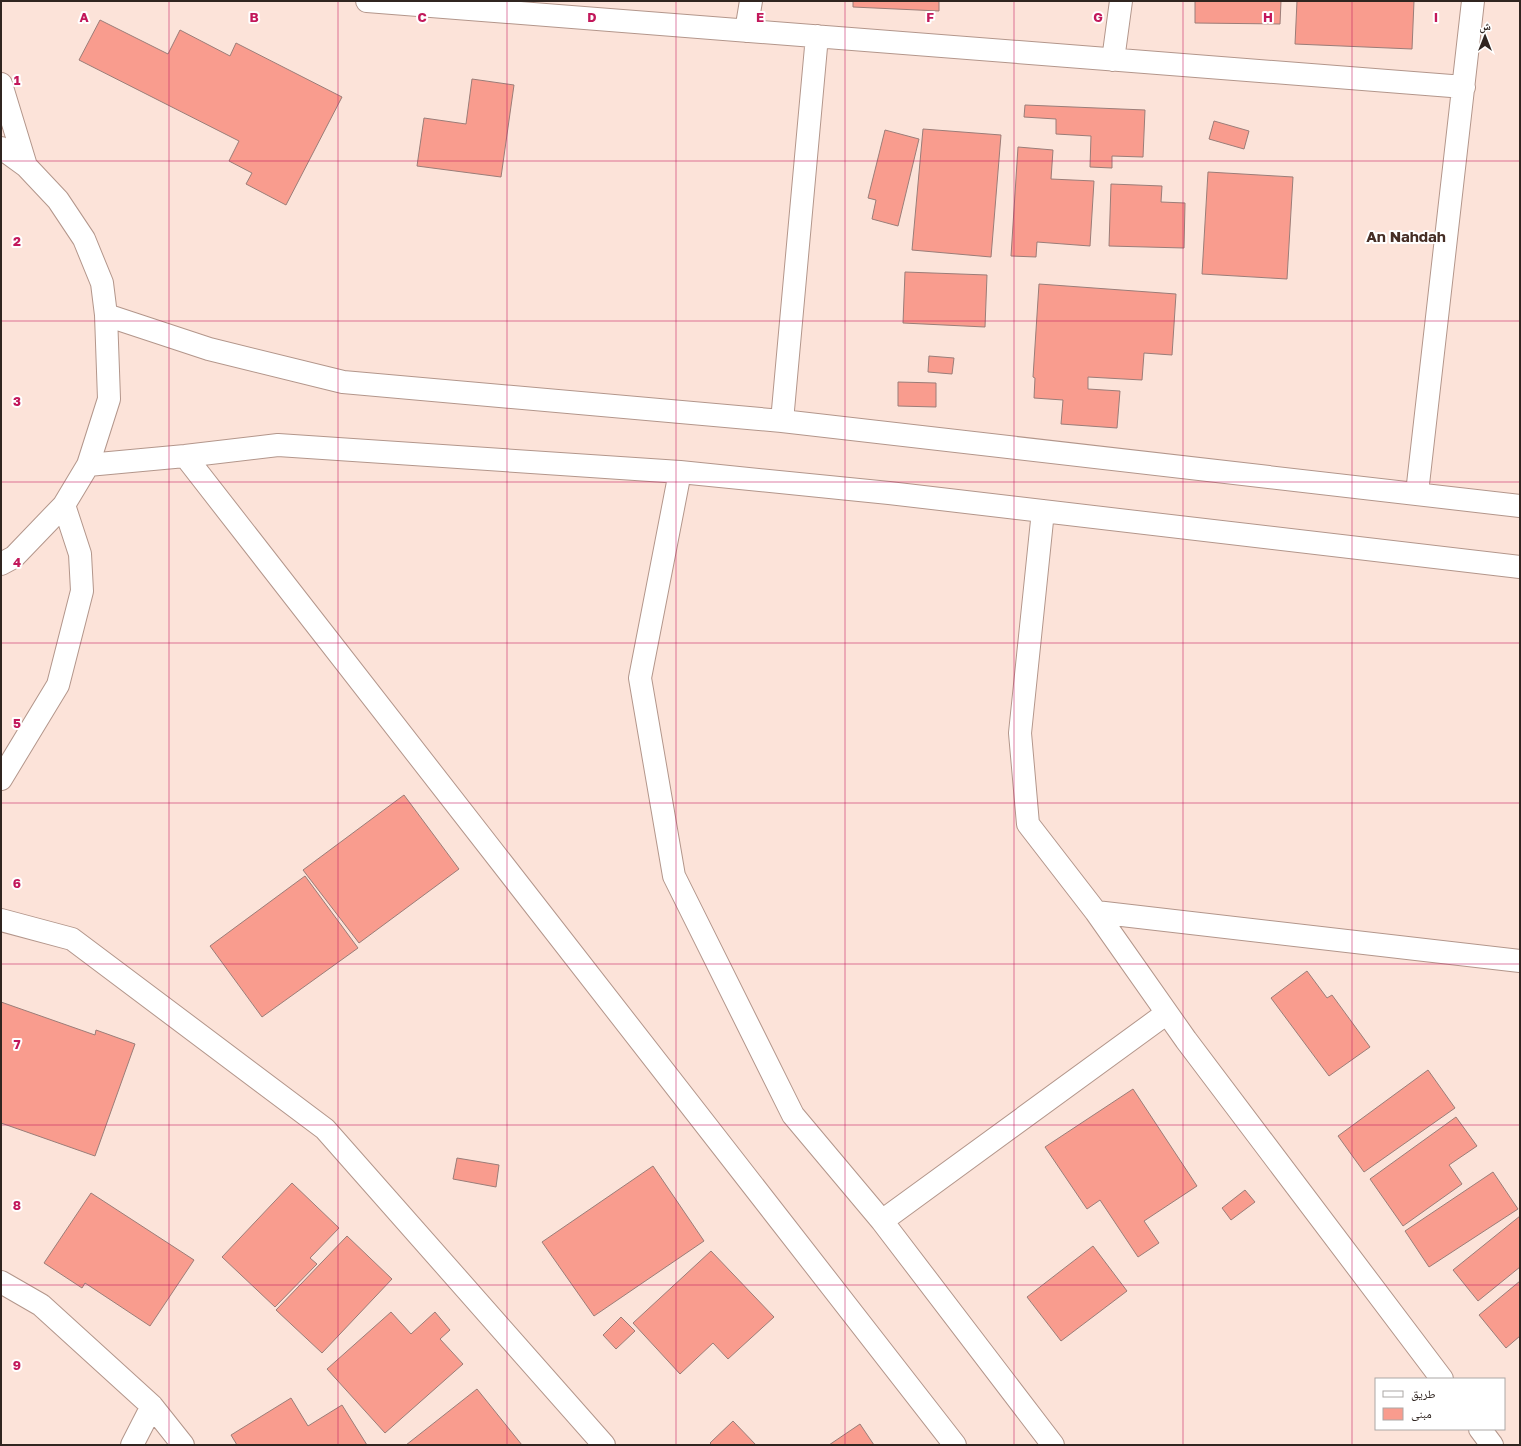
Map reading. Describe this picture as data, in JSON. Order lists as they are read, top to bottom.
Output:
{
  "districts": ["An Nahdah"],
  "legend": ["طريق", "مبنى"],
  "north": "top",
  "grid": {
    "columns": [
      "A",
      "B",
      "C",
      "D",
      "E",
      "F",
      "G",
      "H",
      "I"
    ],
    "rows": [
      "1",
      "2",
      "3",
      "4",
      "5",
      "6",
      "7",
      "8",
      "9"
    ]
  }
}
